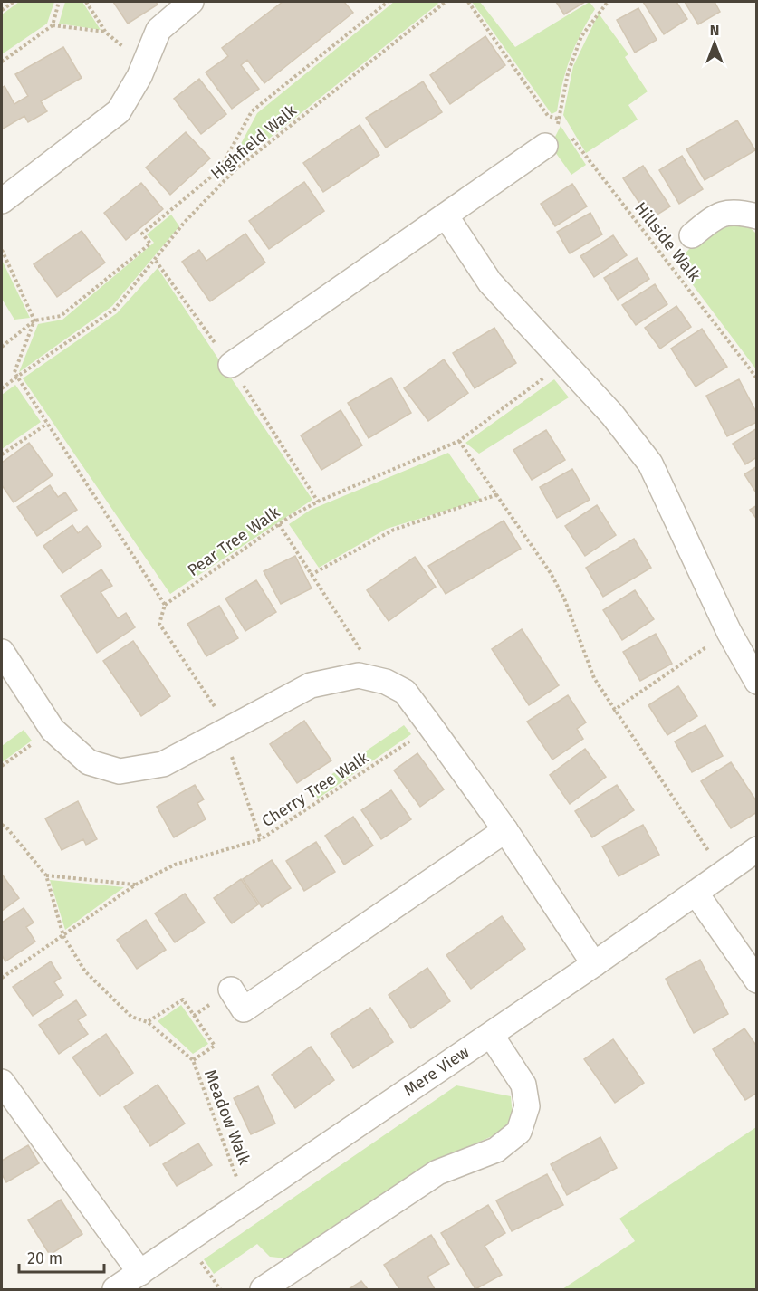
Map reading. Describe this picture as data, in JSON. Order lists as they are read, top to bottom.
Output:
{
  "streets": {
    "street": ["Mere View"],
    "path": [
      "Highfield Walk",
      "Hillside Walk",
      "Pear Tree Walk",
      "Cherry Tree Walk",
      "Meadow Walk"
    ]
  },
  "crossings": [
    ["Cherry Tree Walk", "Meadow Walk"],
    ["Mere View", "Meadow Walk"]
  ],
  "scale_bar": "20 m",
  "north": "top"
}
